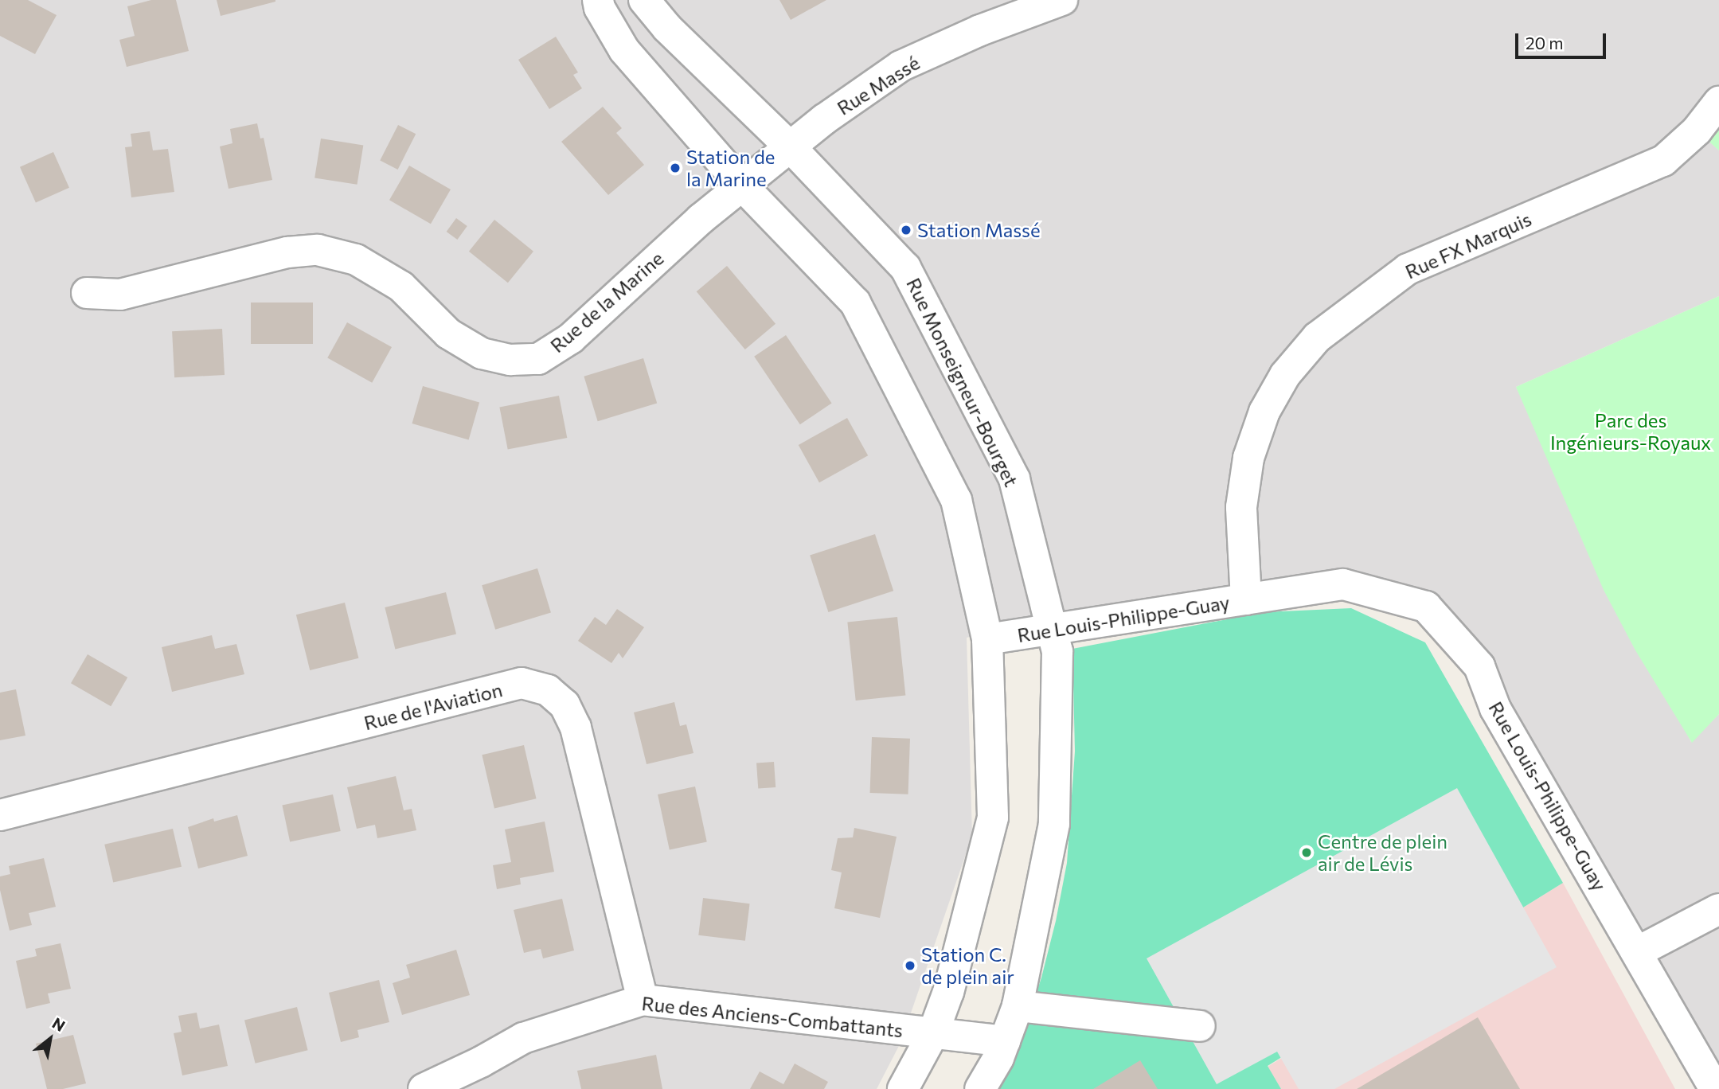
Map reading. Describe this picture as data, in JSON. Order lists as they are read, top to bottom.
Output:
{
  "streets": {
    "street": [
      "Rue Massé",
      "Rue FX Marquis",
      "Rue de la Marine",
      "Rue Monseigneur-Bourget",
      "Rue Louis-Philippe-Guay",
      "Rue de l'Aviation",
      "Rue des Anciens-Combattants"
    ]
  },
  "crossings": [
    ["Rue Massé", "Rue de la Marine"],
    ["Rue Massé", "Rue Monseigneur-Bourget"],
    ["Rue FX Marquis", "Rue Louis-Philippe-Guay"],
    ["Rue Monseigneur-Bourget", "Rue Louis-Philippe-Guay"],
    ["Rue Monseigneur-Bourget", "Rue des Anciens-Combattants"],
    ["Rue de l'Aviation", "Rue des Anciens-Combattants"]
  ],
  "parks": ["Parc des Ingénieurs-Royaux"],
  "places": [
    "Station de la Marine",
    "Station Massé",
    "Centre de plein air de Lévis",
    "Station C. de plein air"
  ],
  "scale_bar": "20 m",
  "north": "top right"
}
